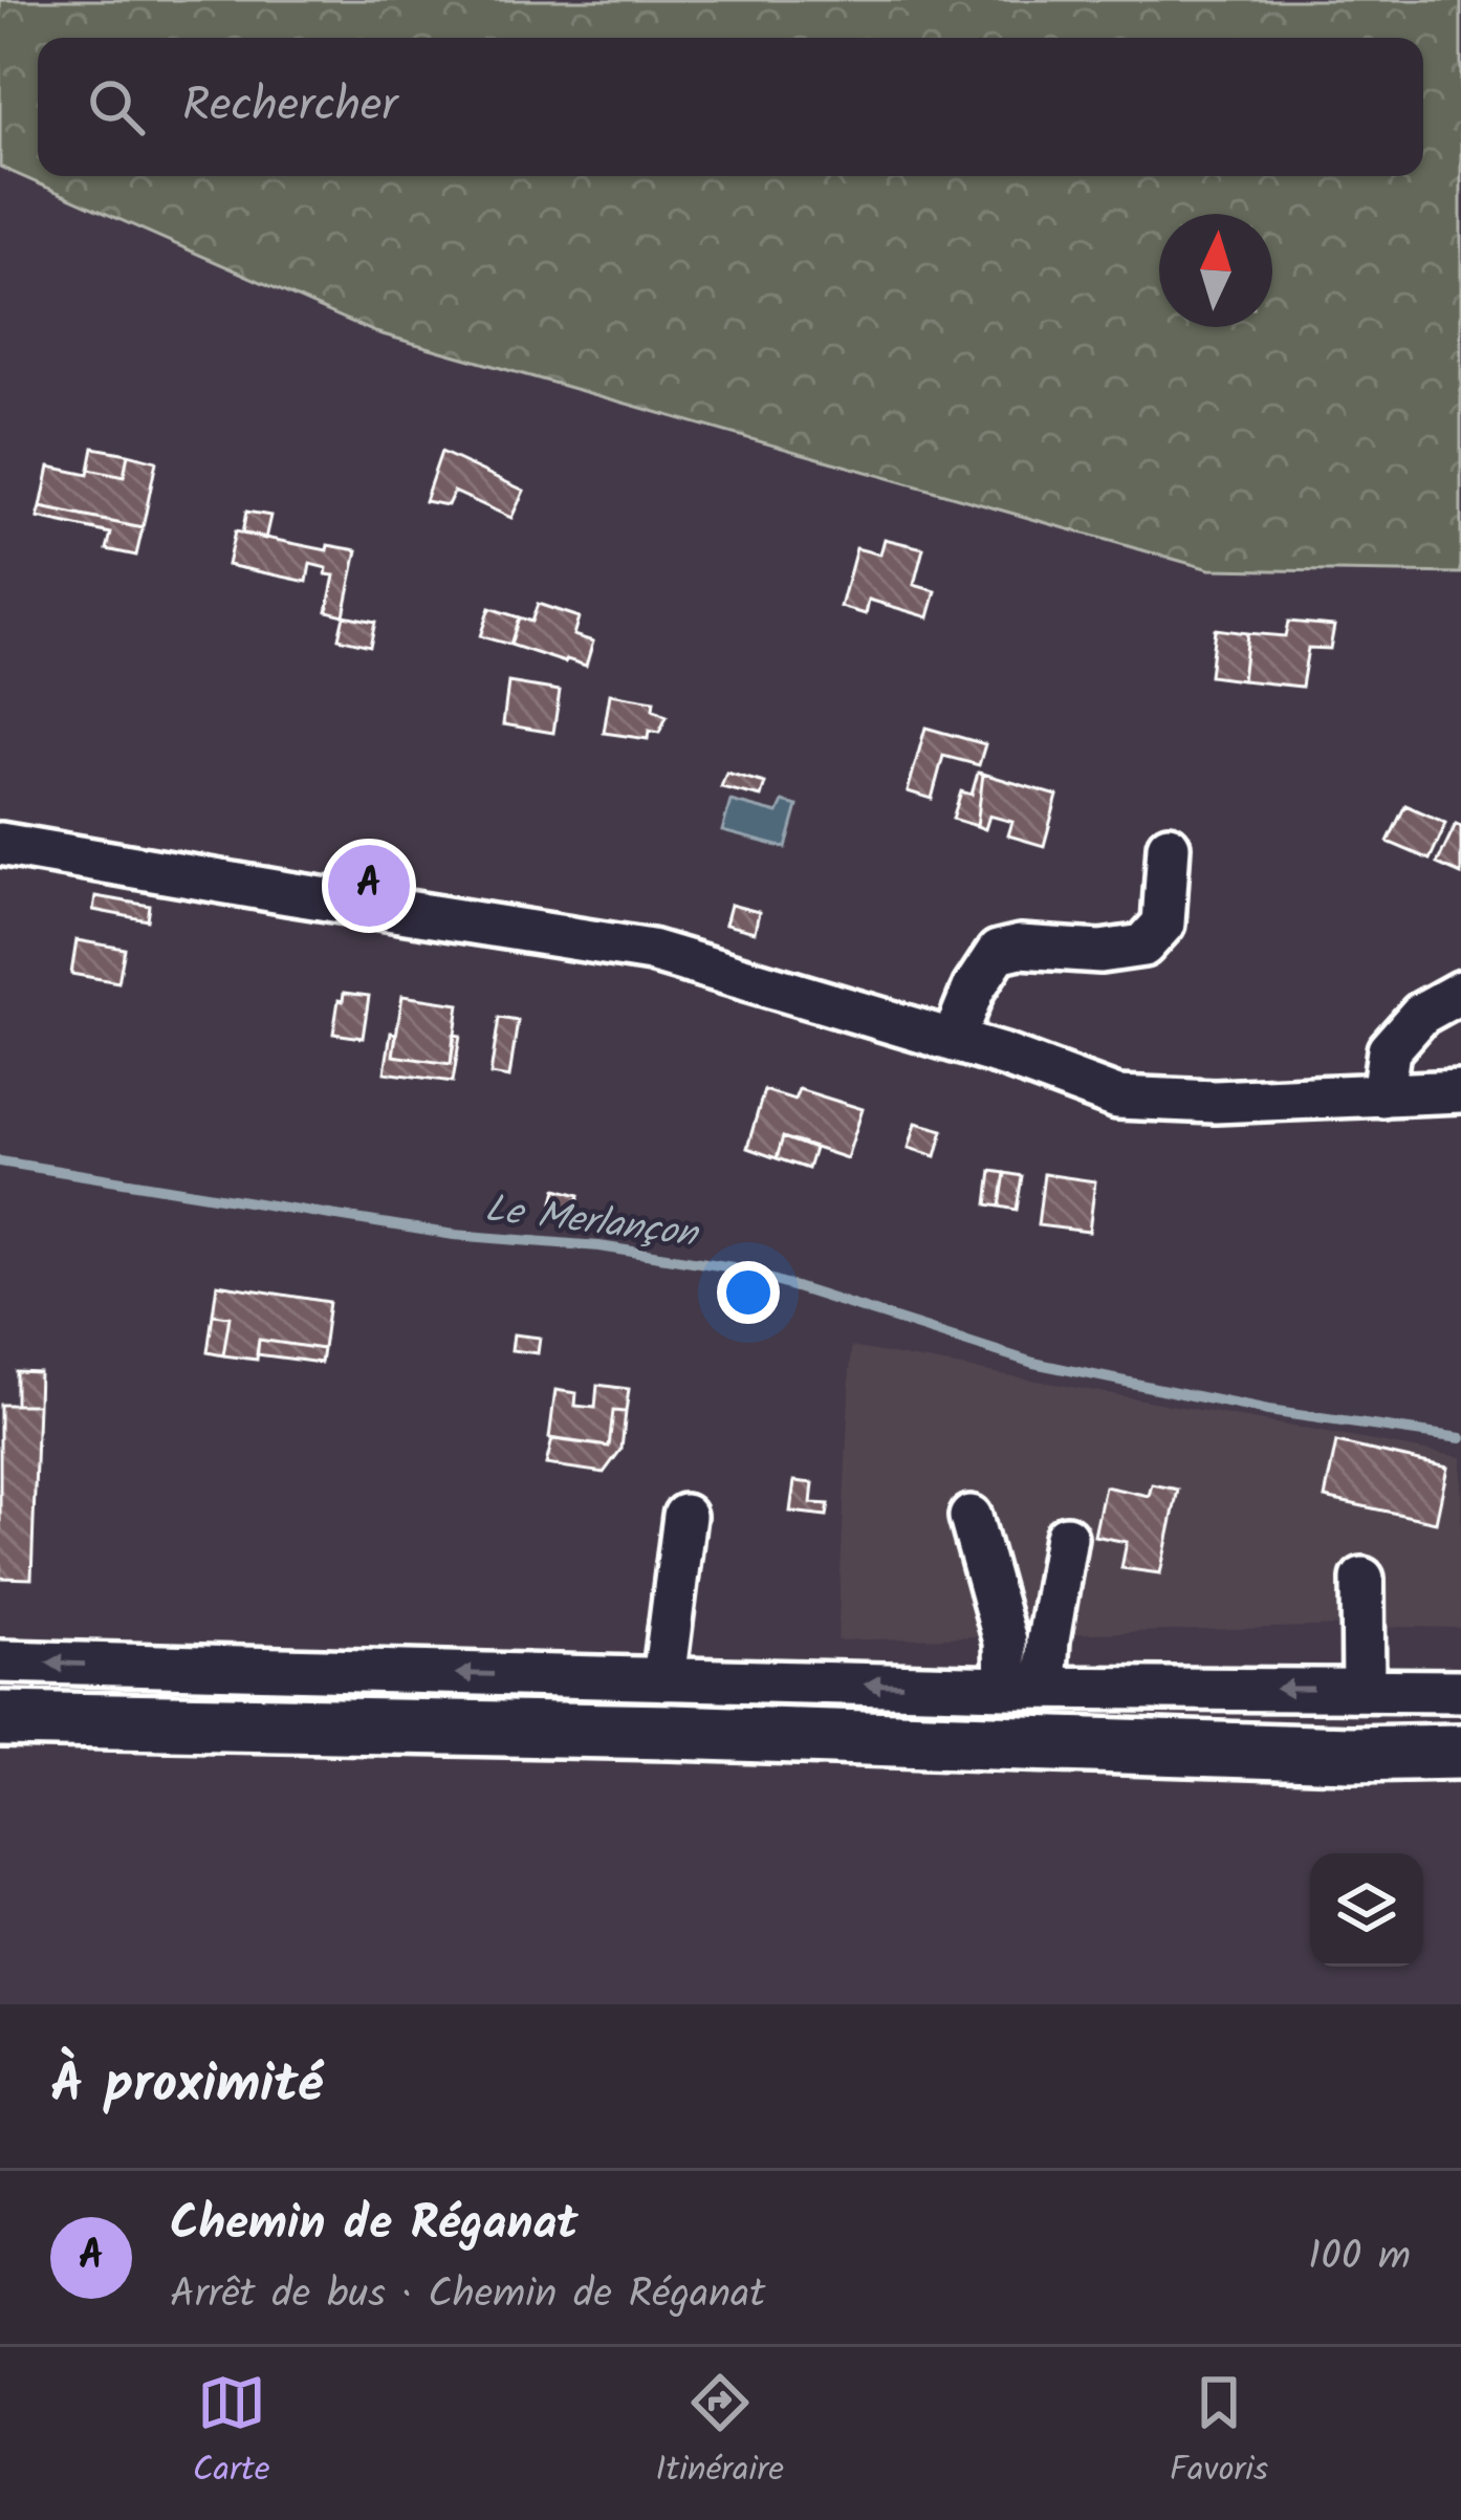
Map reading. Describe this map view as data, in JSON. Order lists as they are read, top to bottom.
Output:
{
  "water": ["Le Merlançon"],
  "north": "top",
  "page": {
    "search": "Rechercher",
    "pins": "A",
    "heading": "À proximité",
    "list": [
      {
        "mark": "A",
        "name": "Chemin de Réganat",
        "note": "Arrêt de bus · Chemin de Réganat",
        "value": "100 m"
      }
    ],
    "nav": ["Carte", "Itinéraire", "Favoris"]
  }
}
